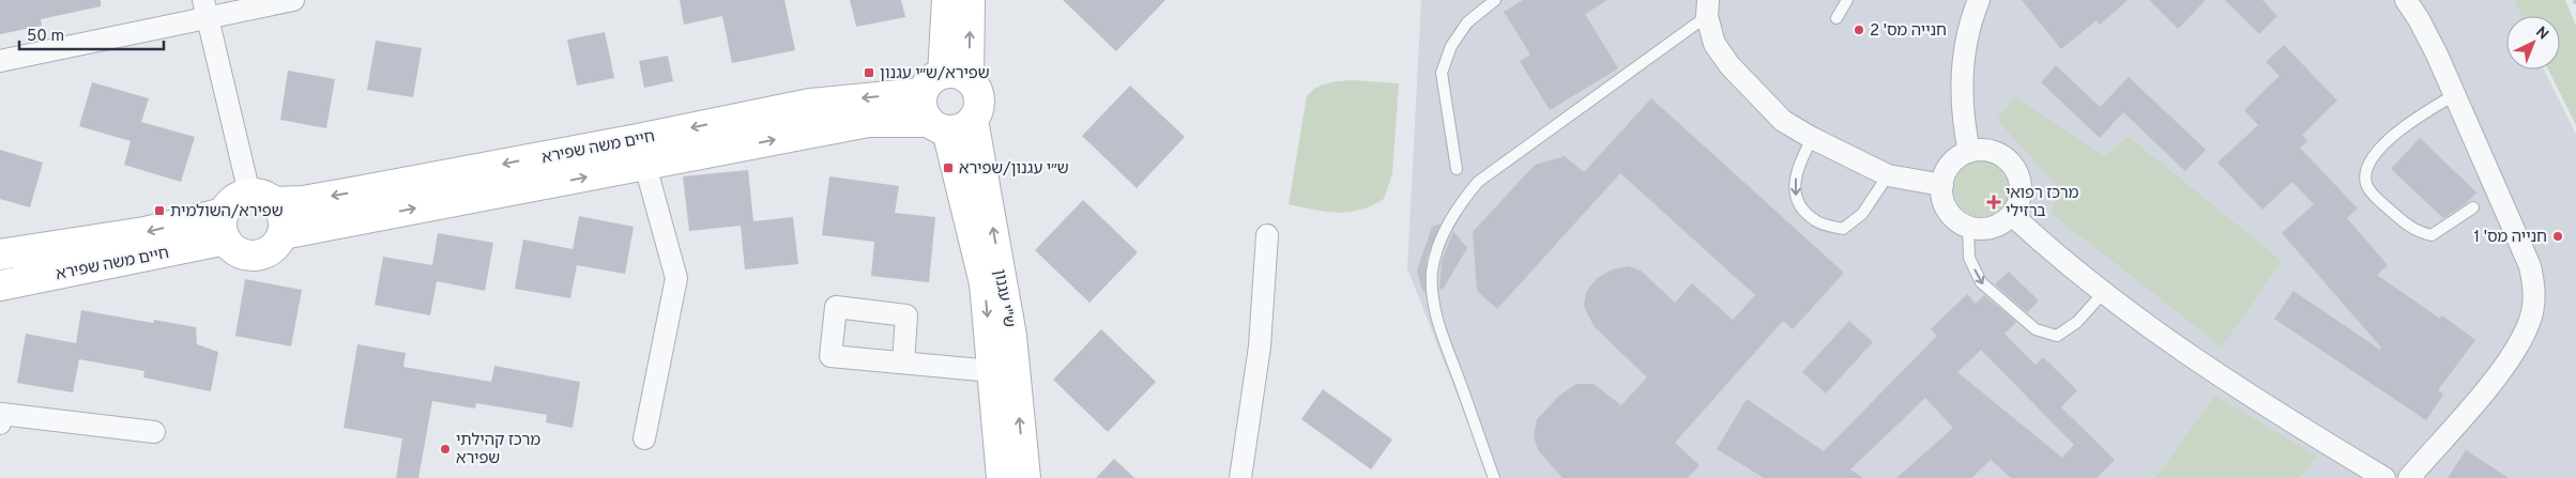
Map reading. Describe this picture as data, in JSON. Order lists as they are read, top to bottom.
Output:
{
  "streets": {
    "street": ["חיים משה שפירא", "ש\"י עגנון"]
  },
  "crossings": [
    ["חיים משה שפירא", "ש\"י עגנון"]
  ],
  "places": {
    "other": ["חנייה מס' 2", "חנייה מס' 1", "מרכז קהילתי שפירא"],
    "transit": ["שפירא/ש״י עגנון", "ש״י עגנון/שפירא", "שפירא/השולמית"],
    "health": ["מרכז רפואי ברזילי"]
  },
  "scale_bar": "50 m",
  "north": "top right"
}
